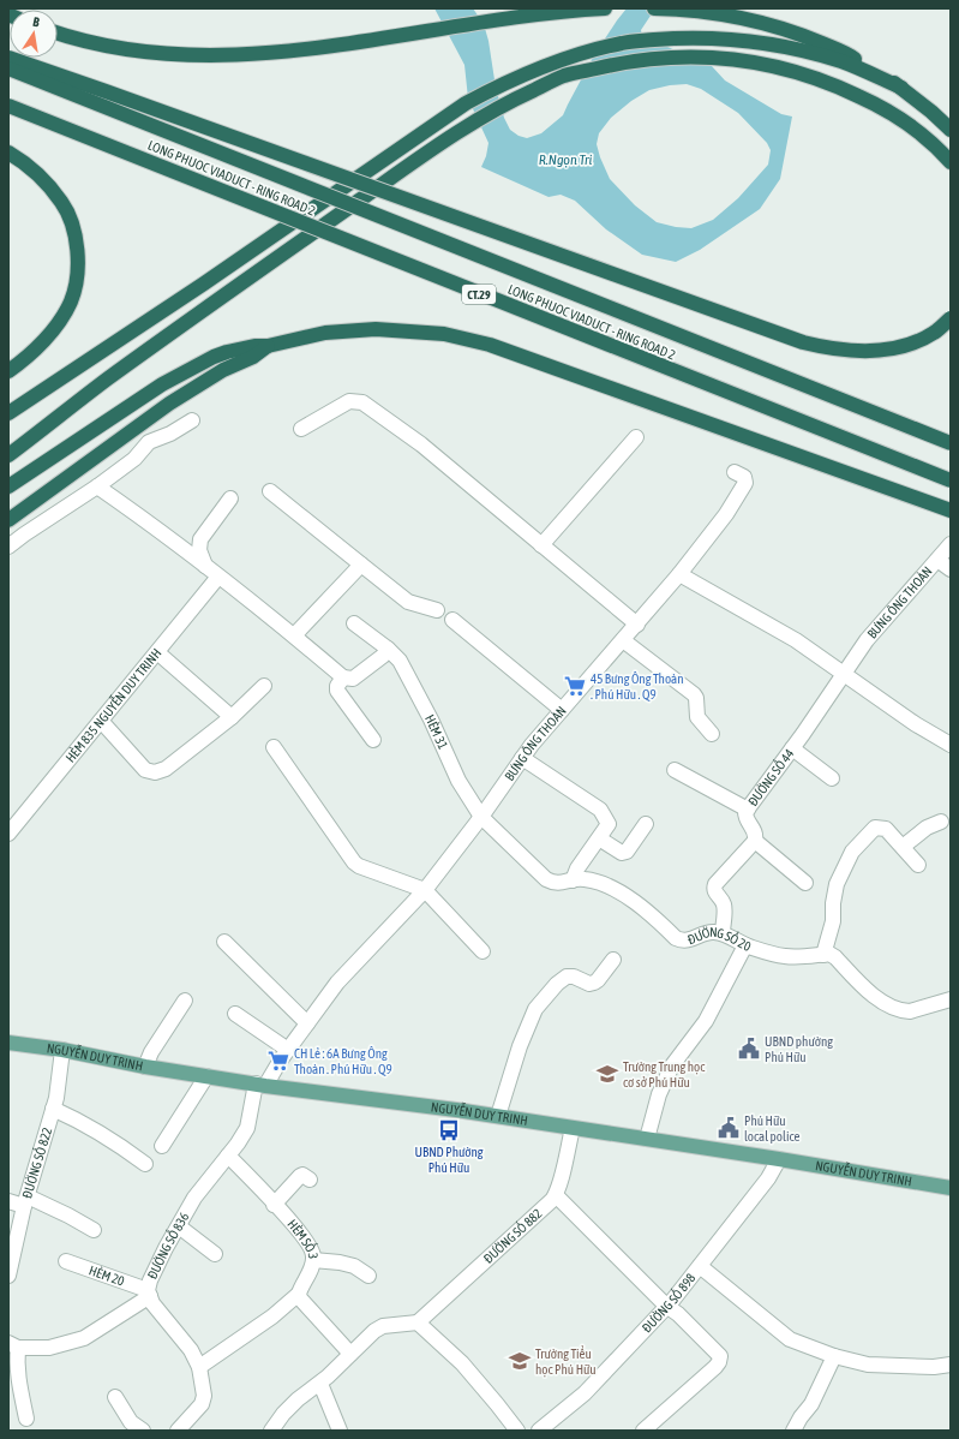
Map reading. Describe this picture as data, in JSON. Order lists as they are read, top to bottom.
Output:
{
  "streets": {
    "highway": ["LONG PHUOC VIADUCT - RING ROAD 2", "CT.29"],
    "main road": ["NGUYỄN DUY TRINH"],
    "street": [
      "BƯNG ÔNG THOÀN",
      "HẺM 835 NGUYỄN DUY TRINH",
      "HÈM 31",
      "ĐƯỜNG SỐ 44",
      "ĐƯỜNG SỐ 20",
      "ĐƯỜNG SỐ 822",
      "ĐƯỜNG SỐ 882",
      "HÈM SỐ 3",
      "ĐƯỜNG SỐ 836",
      "HÈM 20",
      "ĐƯỜNG SỐ 898"
    ]
  },
  "crossings": [
    ["BƯNG ÔNG THOÀN", "HÈM 31"],
    ["BƯNG ÔNG THOÀN", "ĐƯỜNG SỐ 44"],
    ["BƯNG ÔNG THOÀN", "ĐƯỜNG SỐ 20"],
    ["BƯNG ÔNG THOÀN", "NGUYỄN DUY TRINH"],
    ["BƯNG ÔNG THOÀN", "ĐƯỜNG SỐ 836"],
    ["HÈM 31", "ĐƯỜNG SỐ 20"],
    ["NGUYỄN DUY TRINH", "ĐƯỜNG SỐ 822"],
    ["NGUYỄN DUY TRINH", "ĐƯỜNG SỐ 836"],
    ["NGUYỄN DUY TRINH", "ĐƯỜNG SỐ 898"],
    ["HÈM SỐ 3", "ĐƯỜNG SỐ 836"],
    ["ĐƯỜNG SỐ 836", "HÈM 20"]
  ],
  "water": ["R.Ngọn Tri"],
  "places": {
    "supermarket": ["45 Bưng Ông Thoàn . Phú Hữu . Q9", "CH Lẻ : 6A Bưng Ông Thoàn . Phú Hữu . Q9"],
    "public building": ["UBND phường Phú Hữu", "Phú Hữu local police"],
    "school or university": ["Trường Trung học cơ sở Phú Hữu", "Trường Tiểu học Phú Hữu"],
    "bus stop": ["UBND Phường Phú Hữu"]
  },
  "north": "top"
}
